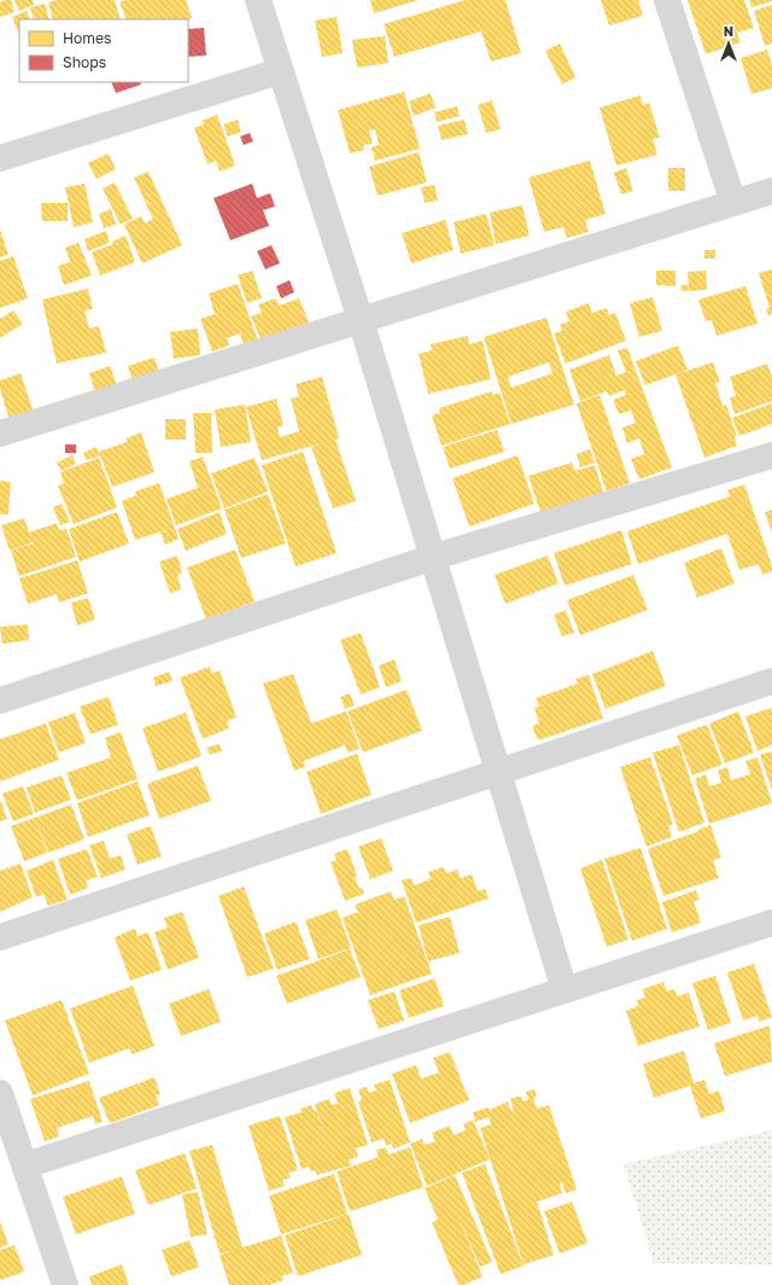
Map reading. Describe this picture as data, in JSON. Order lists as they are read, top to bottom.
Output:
{
  "legend": ["Homes", "Shops"],
  "north": "top"
}
